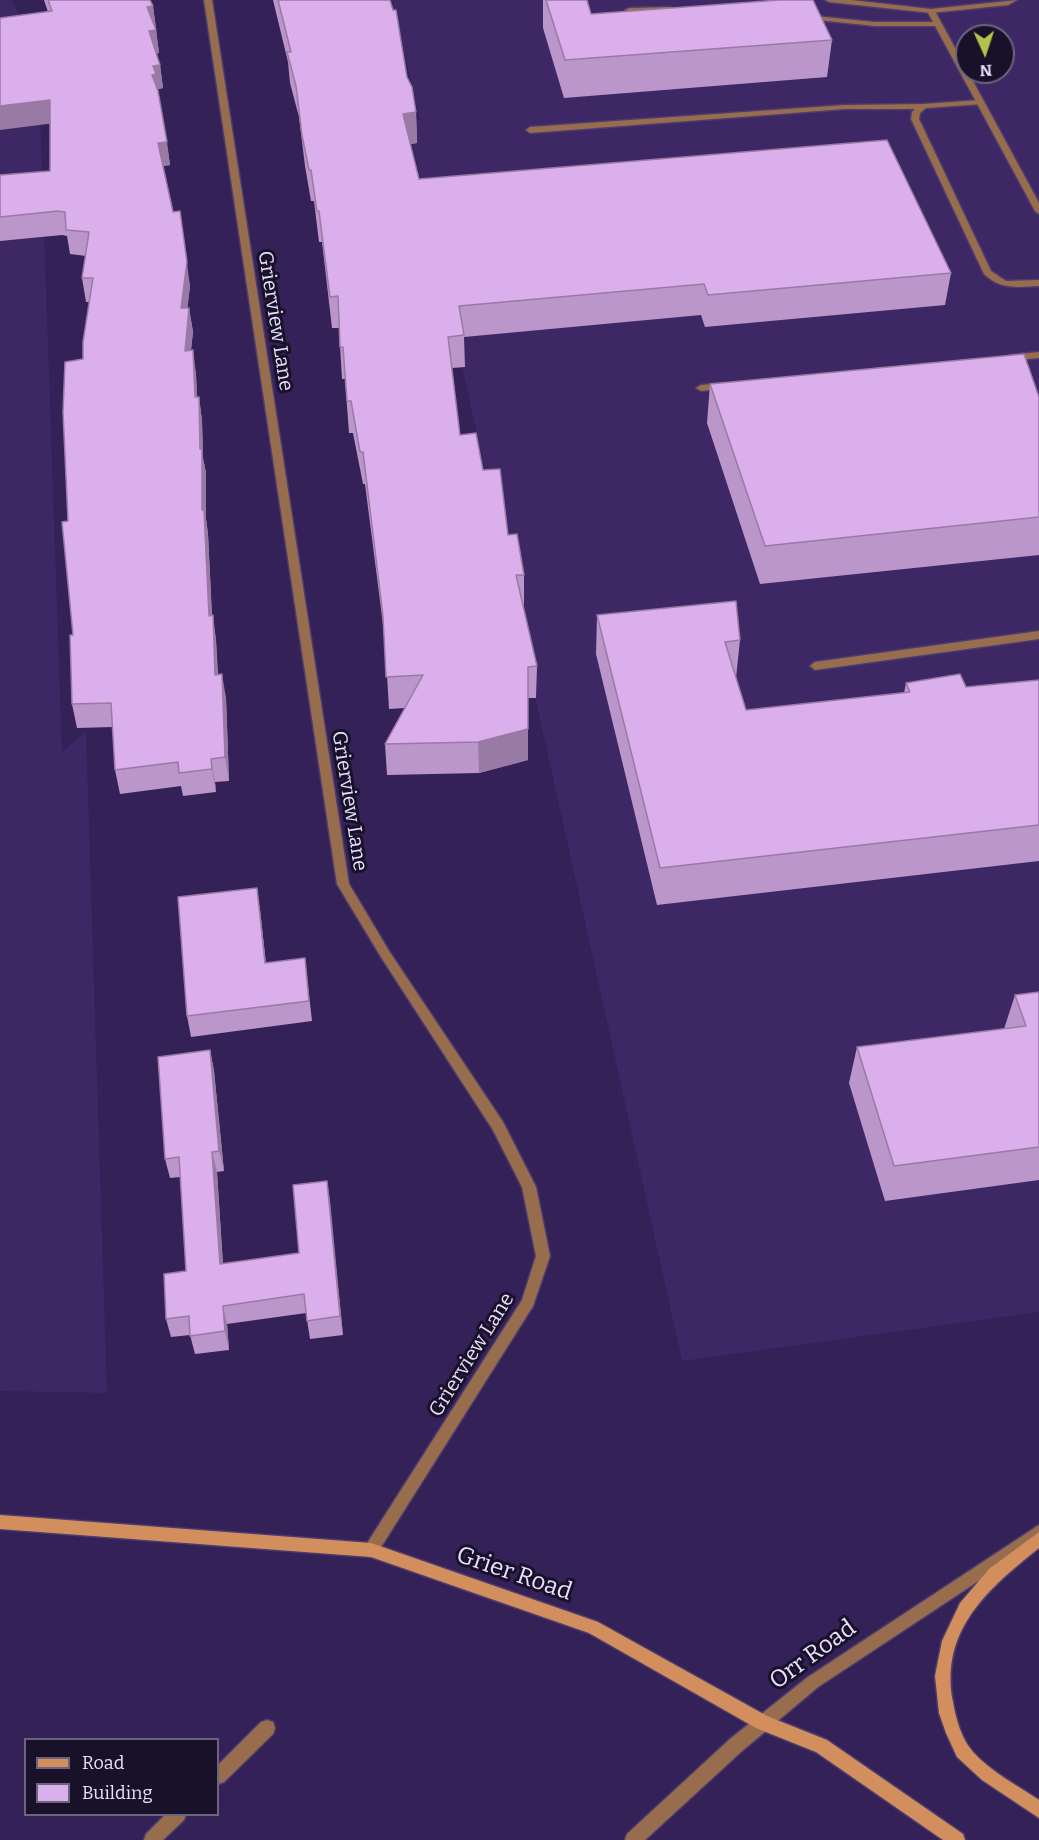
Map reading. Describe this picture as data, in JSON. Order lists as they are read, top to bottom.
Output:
{
  "streets": {
    "street": ["Grierview Lane", "Grier Road", "Orr Road"]
  },
  "crossings": [
    ["Grierview Lane", "Grier Road"],
    ["Grier Road", "Orr Road"]
  ],
  "legend": ["Road", "Building"],
  "north": "bottom"
}
